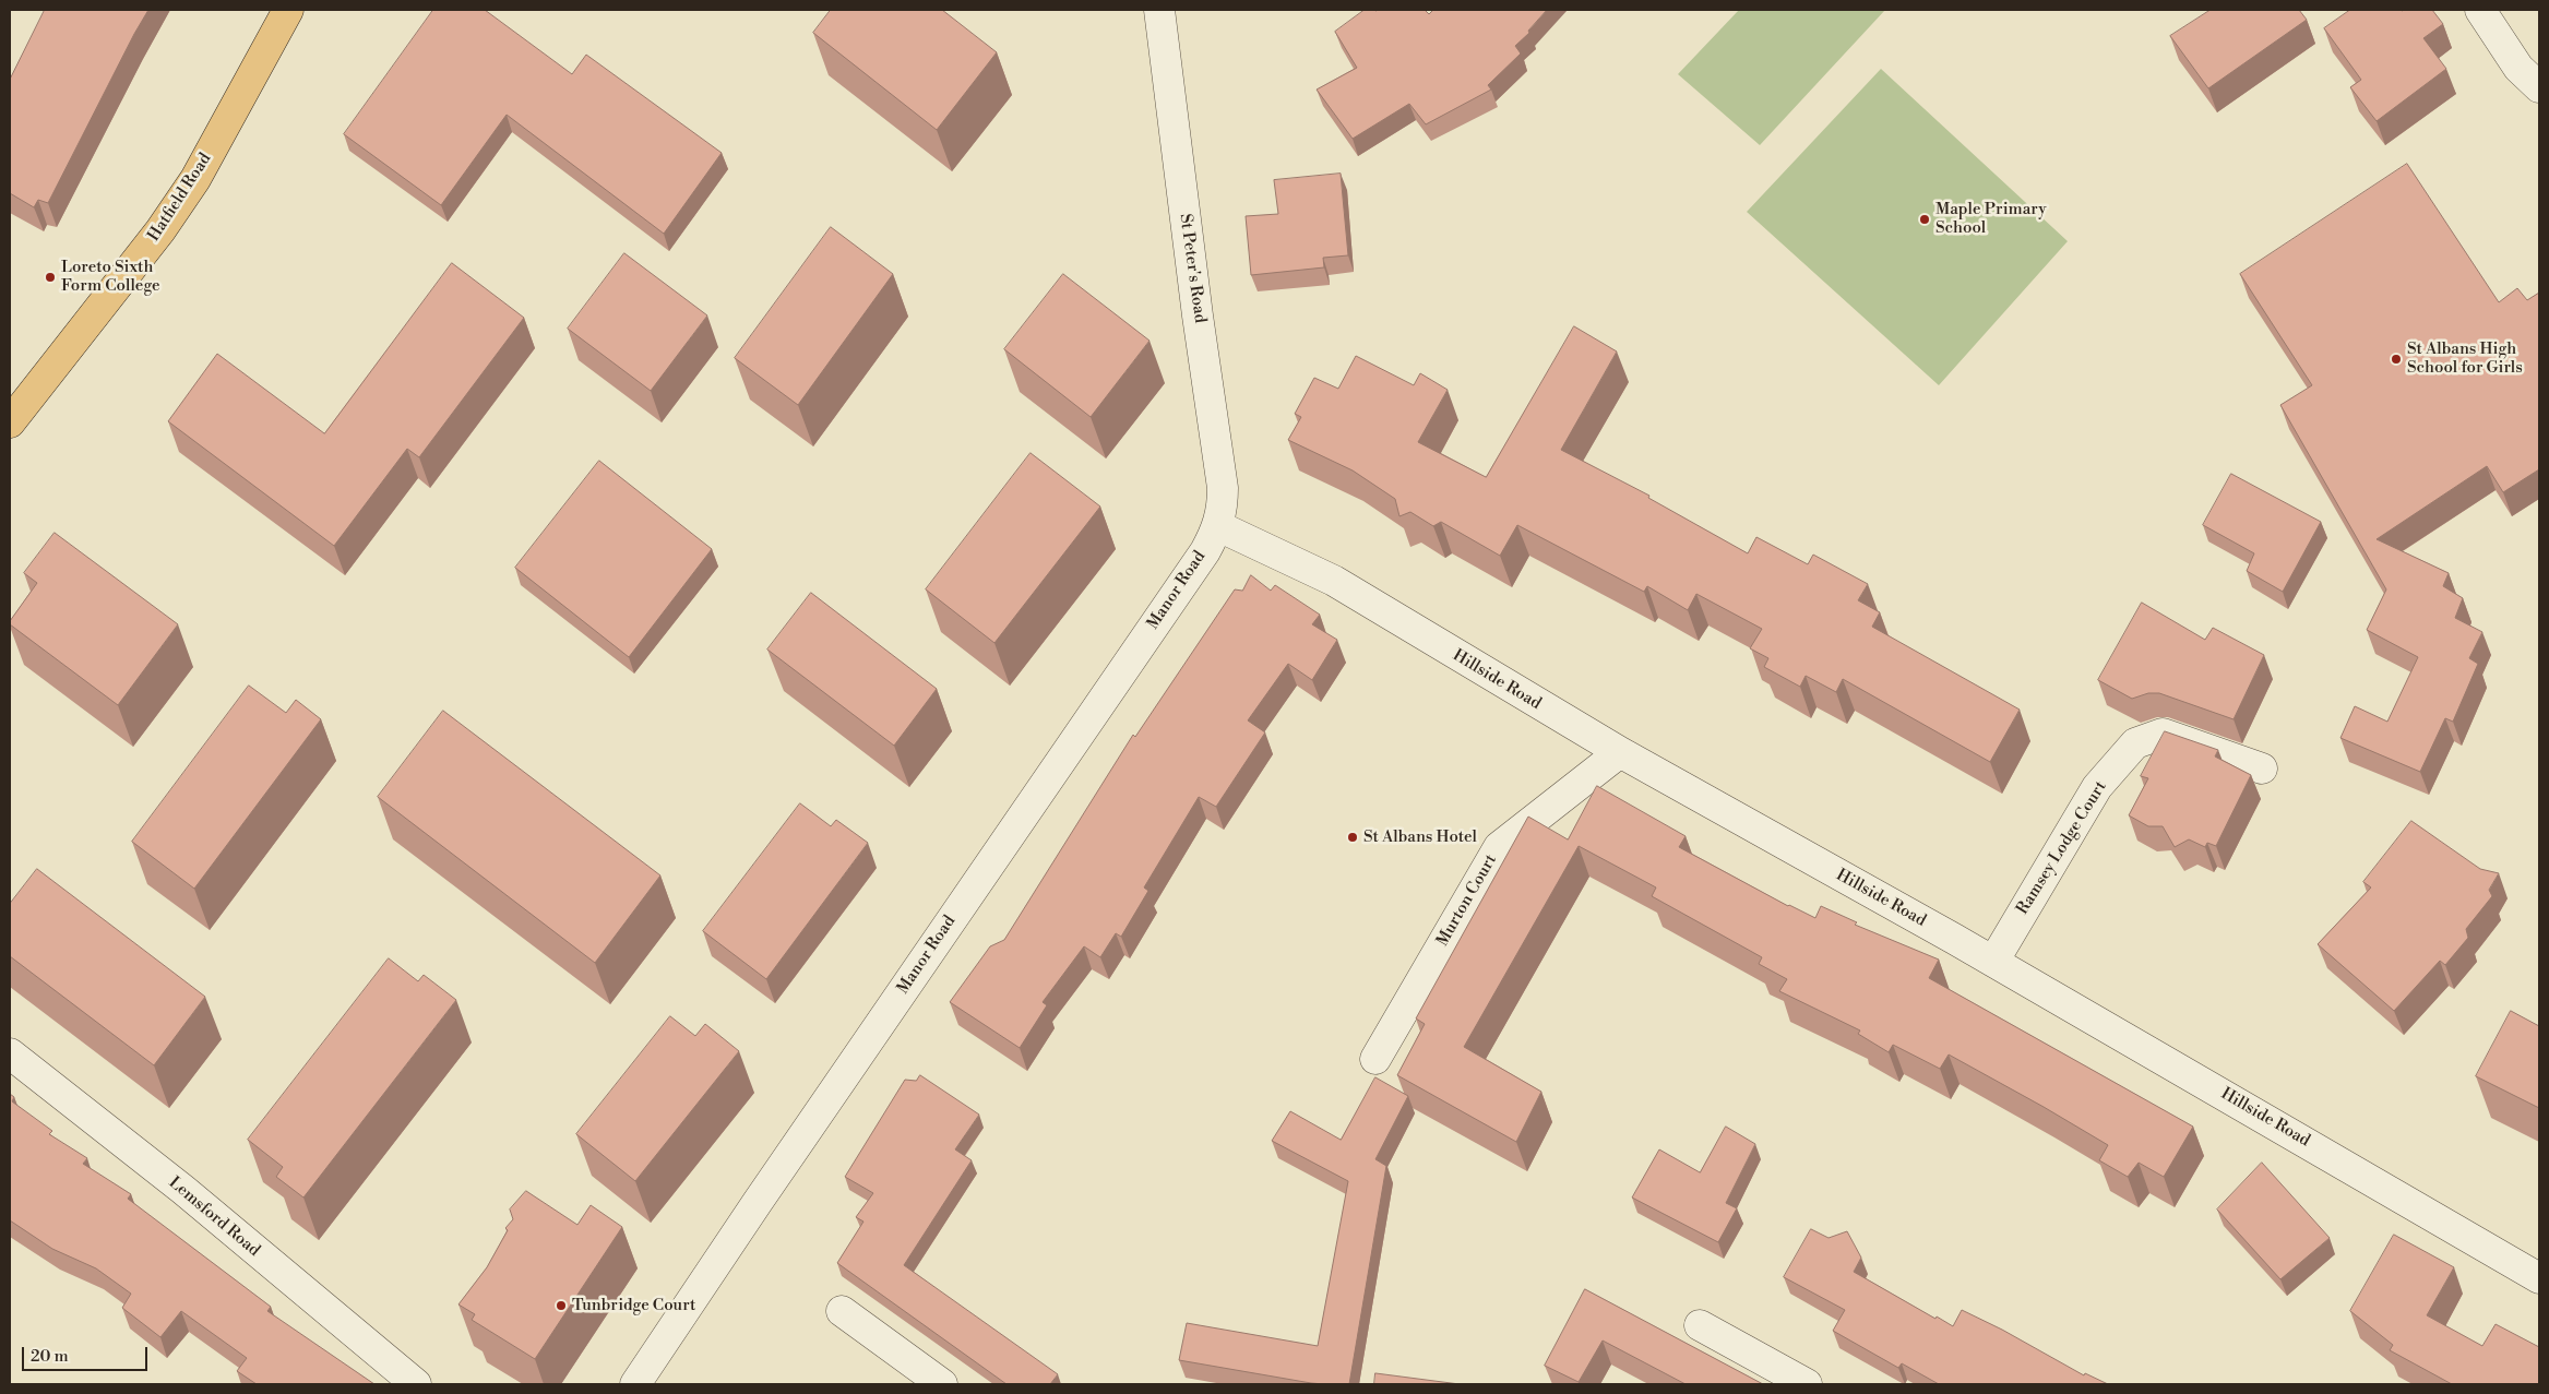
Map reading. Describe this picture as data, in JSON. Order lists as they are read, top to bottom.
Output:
{
  "streets": {
    "main road": ["Hatfield Road"],
    "street": [
      "St Peter's Road",
      "Manor Road",
      "Hillside Road",
      "Ramsey Lodge Court",
      "Murton Court",
      "Lemsford Road"
    ]
  },
  "crossings": [
    ["St Peter's Road", "Manor Road"],
    ["St Peter's Road", "Hillside Road"],
    ["Manor Road", "Hillside Road"],
    ["Hillside Road", "Ramsey Lodge Court"],
    ["Hillside Road", "Murton Court"]
  ],
  "places": [
    "Maple Primary School",
    "Loreto Sixth Form College",
    "St Albans High School for Girls",
    "St Albans Hotel",
    "Tunbridge Court"
  ],
  "scale_bar": "20 m"
}
